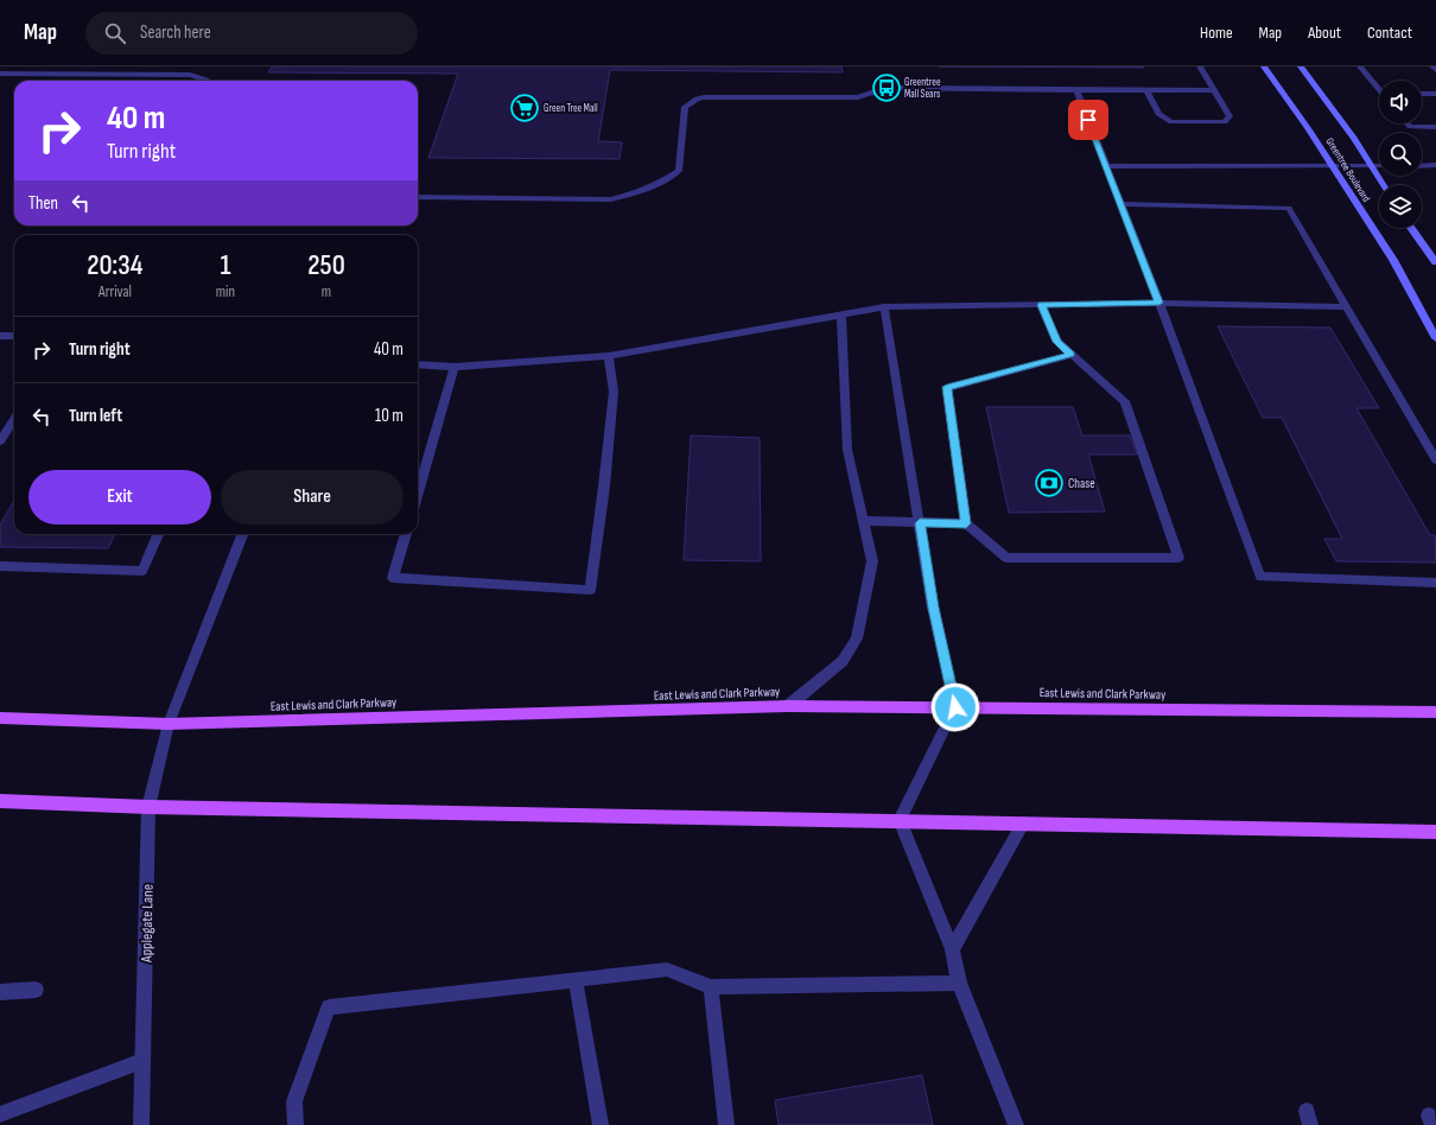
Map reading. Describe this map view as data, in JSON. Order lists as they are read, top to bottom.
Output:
{
  "streets": {
    "main road": ["Greentree Boulevard", "East Lewis and Clark Parkway"],
    "street": ["Applegate Lane"]
  },
  "crossings": [
    ["East Lewis and Clark Parkway", "Applegate Lane"]
  ],
  "places": {
    "bus stop": ["Greentree Mall Sears"],
    "supermarket": ["Green Tree Mall"],
    "bank": ["Chase"]
  },
  "page": {
    "header": "Map",
    "search": "Search here",
    "nav": [
      "Home",
      "Map",
      "About",
      "Contact"
    ],
    "turn": ["40 m", "Turn right"],
    "then": "Then",
    "eta": [
      "20:34",
      "Arrival",
      "1",
      "min",
      "250",
      "m"
    ],
    "list": [
      {
        "name": "Turn right",
        "value": "40 m"
      },
      {
        "name": "Turn left",
        "value": "10 m"
      }
    ],
    "buttons": ["Exit", "Share"]
  }
}
